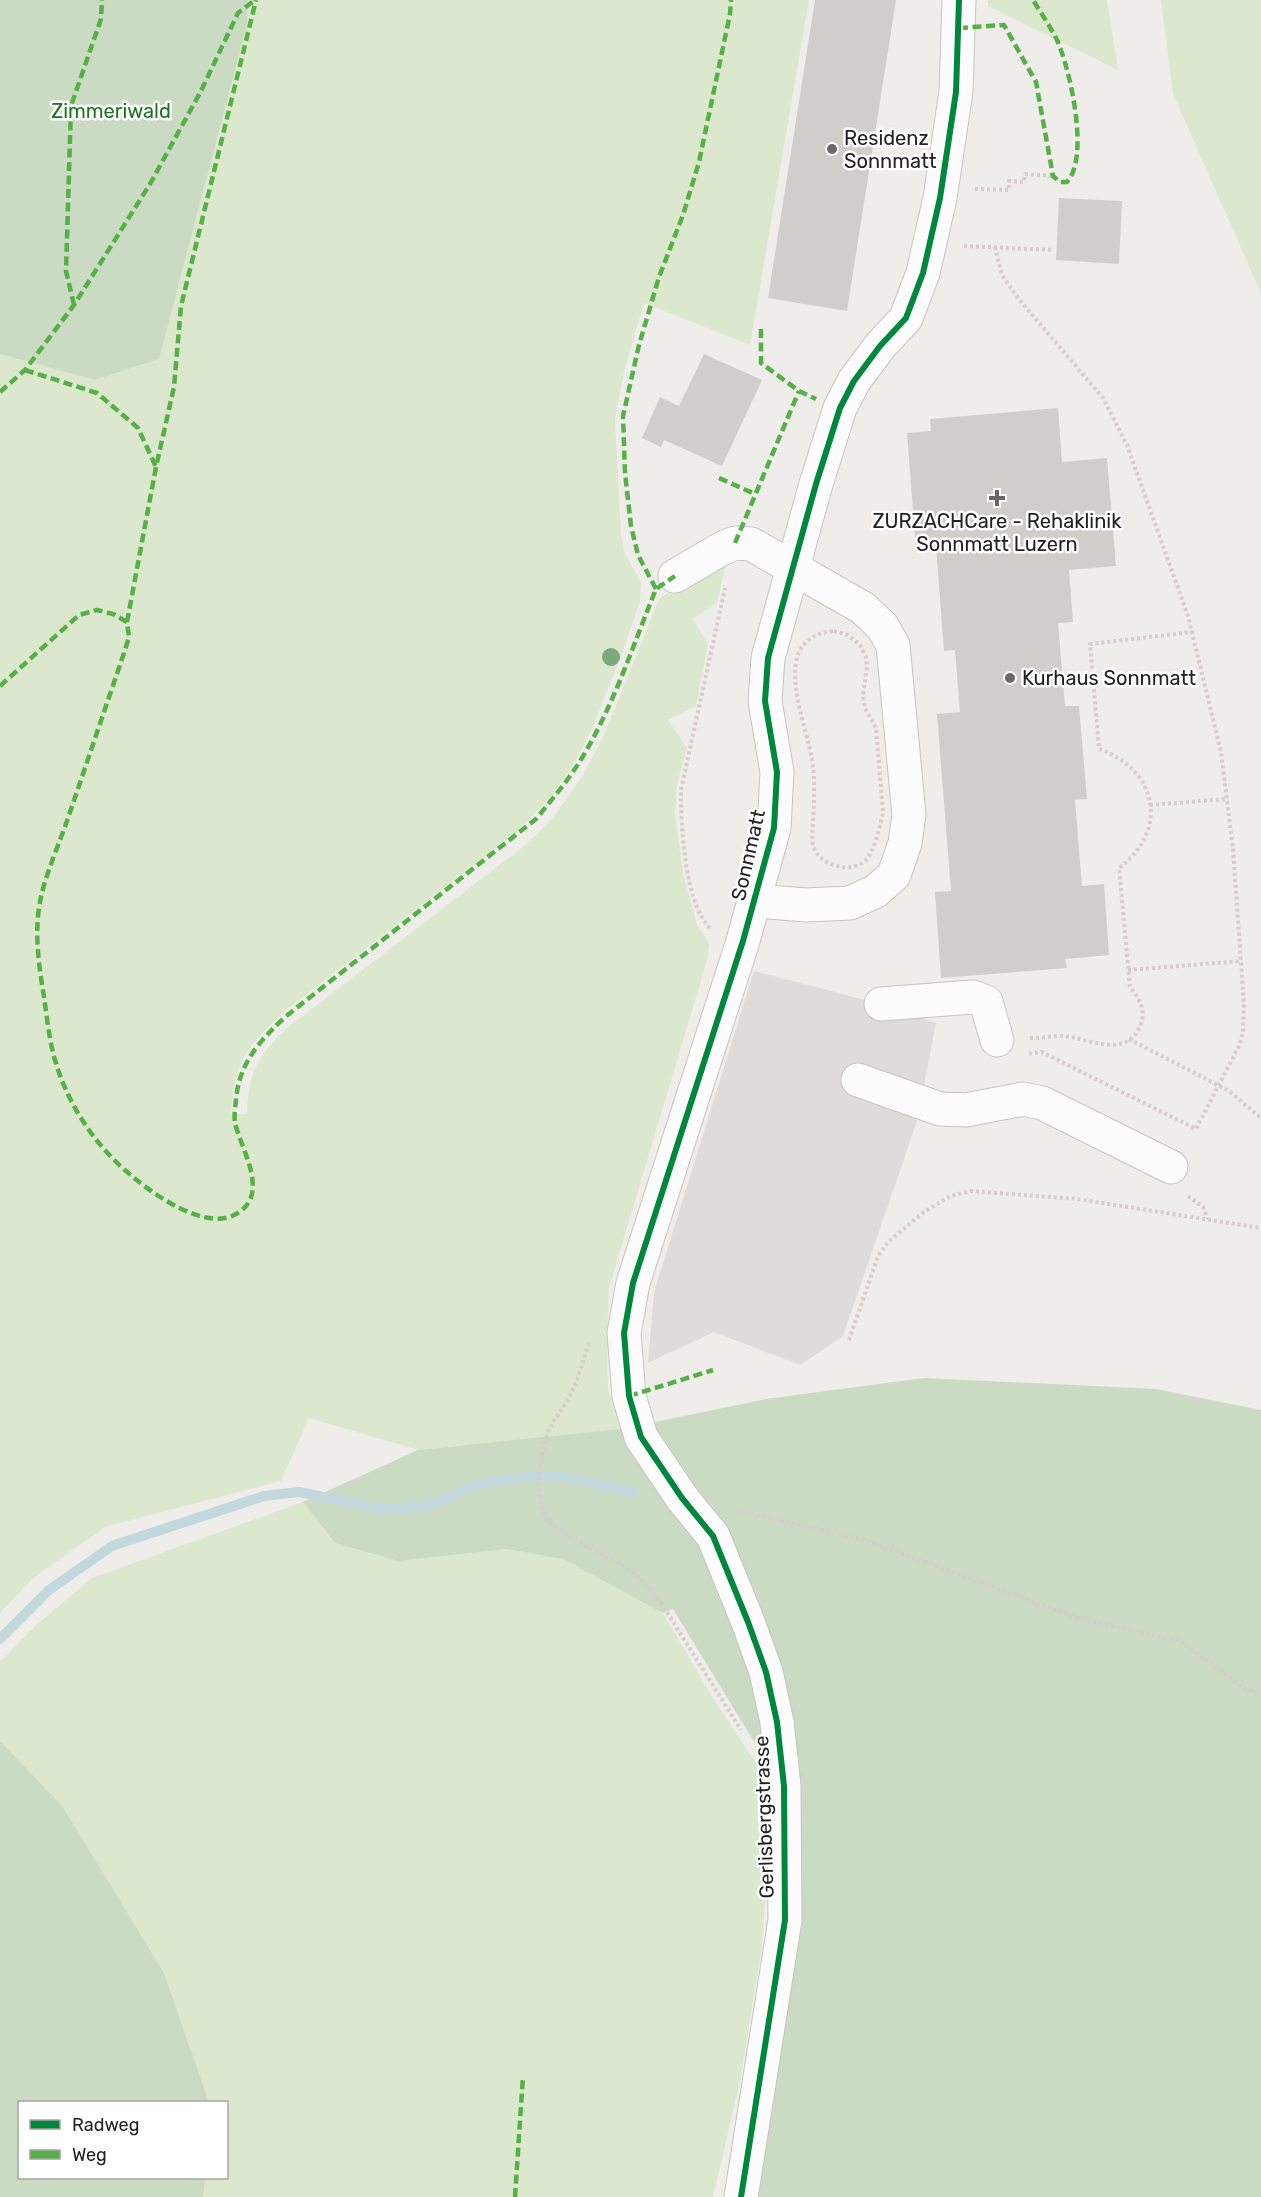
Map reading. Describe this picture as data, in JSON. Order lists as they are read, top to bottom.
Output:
{
  "streets": {
    "street": ["Sonnmatt", "Gerlisbergstrasse"]
  },
  "crossings": [
    ["Sonnmatt", "Gerlisbergstrasse"]
  ],
  "parks": ["Zimmeriwald"],
  "places": {
    "other": ["Residenz Sonnmatt", "Kurhaus Sonnmatt"],
    "health": ["ZURZACHCare - Rehaklinik Sonnmatt Luzern"]
  },
  "legend": ["Radweg", "Weg"]
}
